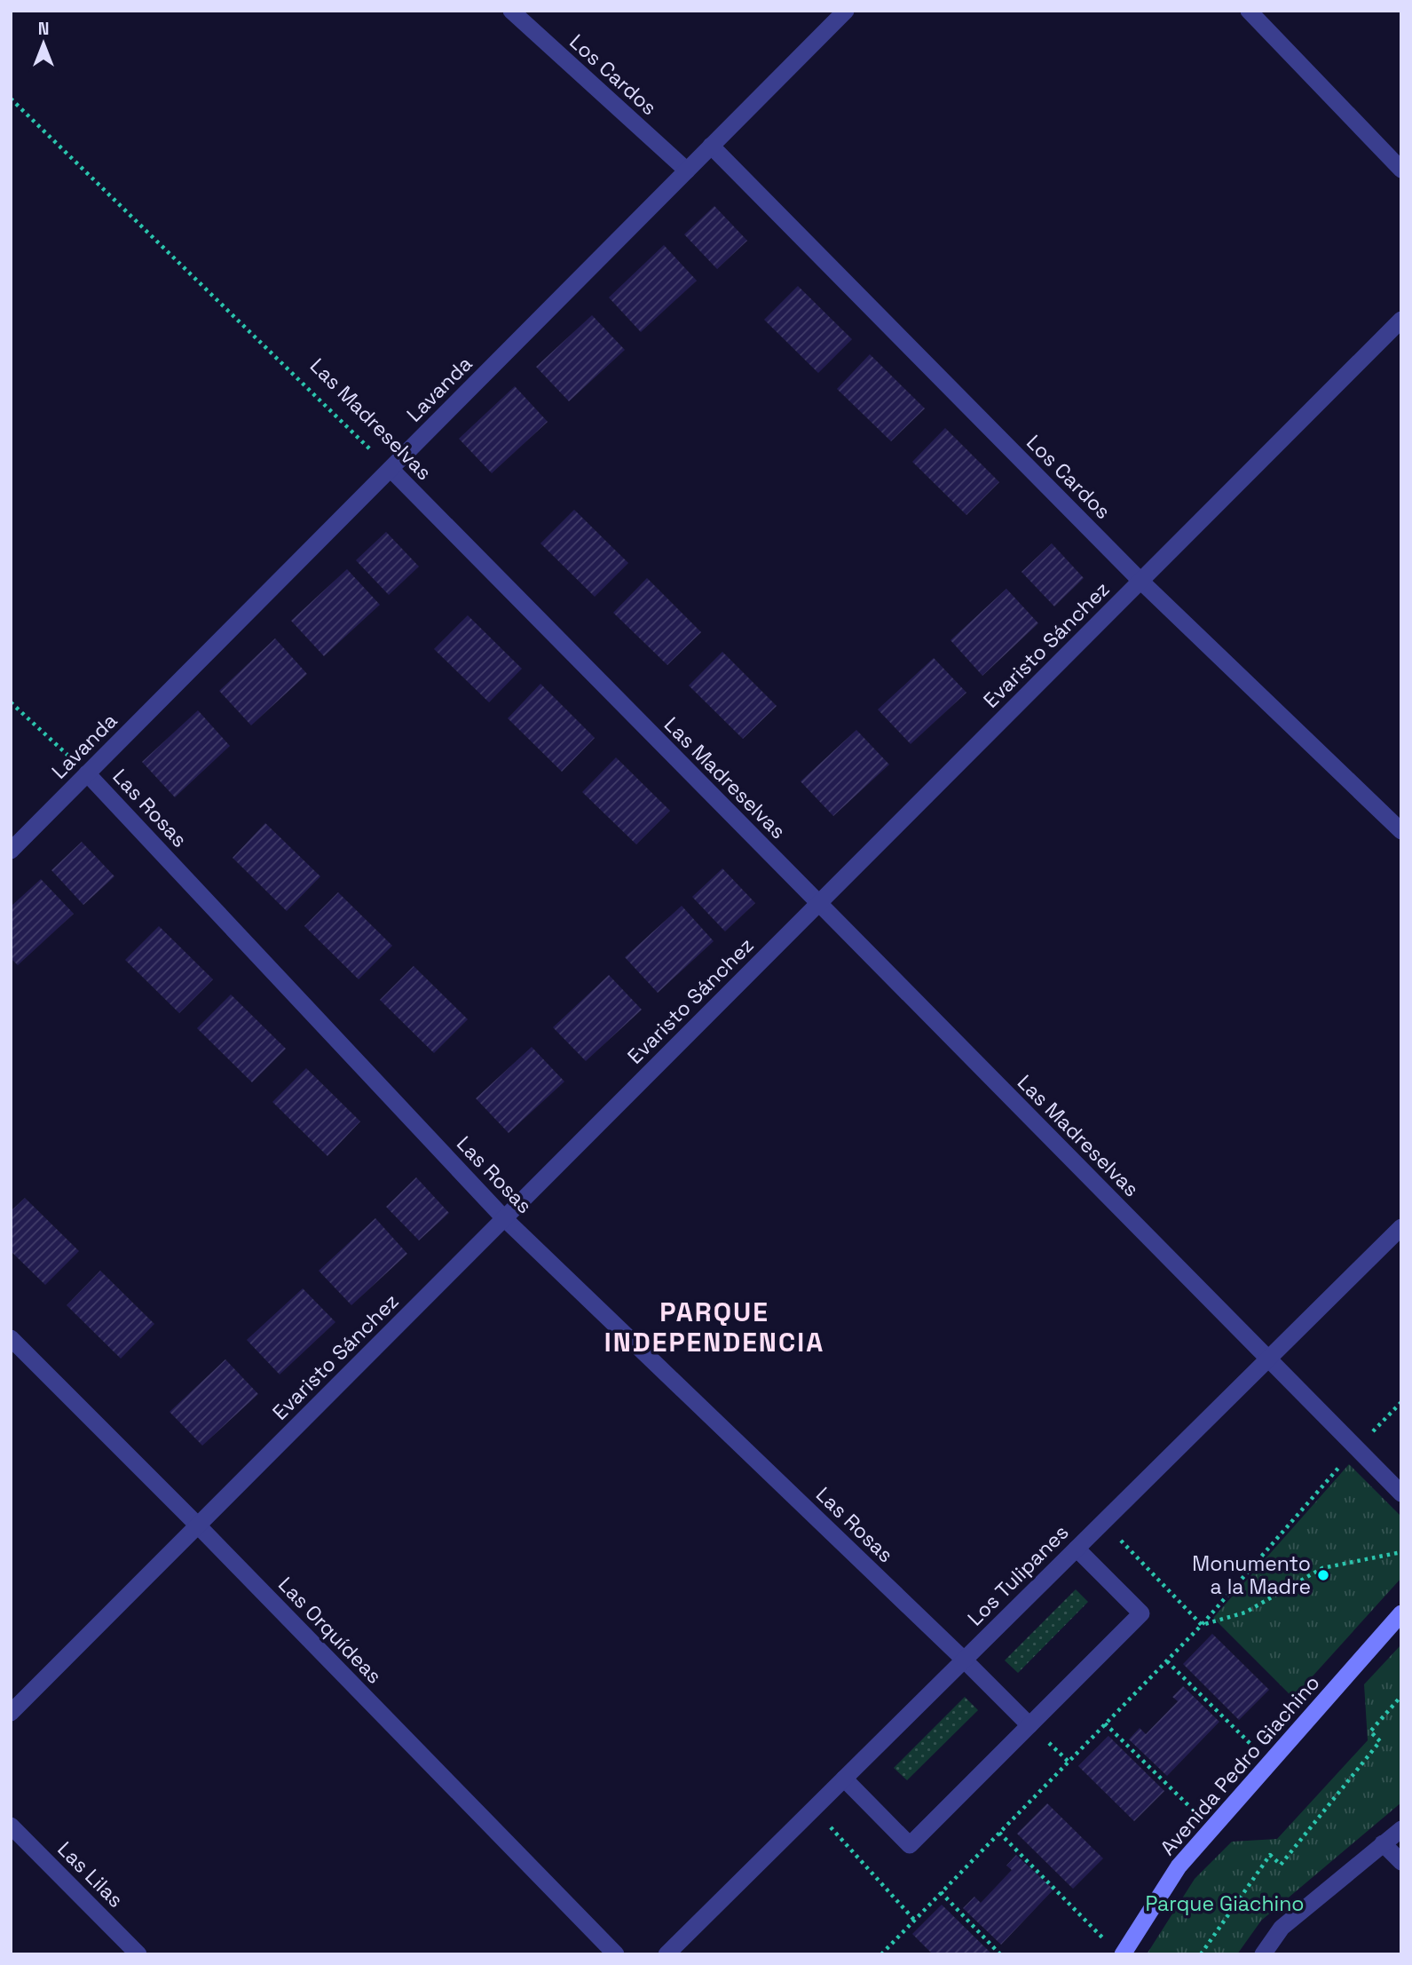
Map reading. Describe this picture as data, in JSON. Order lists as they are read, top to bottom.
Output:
{
  "streets": {
    "main road": ["Avenida Pedro Giachino"],
    "street": [
      "Los Cardos",
      "Lavanda",
      "Las Madreselvas",
      "Evaristo Sánchez",
      "Las Rosas",
      "Los Tulipanes",
      "Las Orquídeas",
      "Las Lilas"
    ]
  },
  "crossings": [
    ["Los Cardos", "Lavanda"],
    ["Los Cardos", "Evaristo Sánchez"],
    ["Lavanda", "Las Madreselvas"],
    ["Lavanda", "Las Rosas"],
    ["Las Madreselvas", "Evaristo Sánchez"],
    ["Las Madreselvas", "Los Tulipanes"],
    ["Evaristo Sánchez", "Las Rosas"],
    ["Evaristo Sánchez", "Las Orquídeas"],
    ["Las Rosas", "Los Tulipanes"]
  ],
  "districts": ["PARQUE INDEPENDENCIA"],
  "parks": ["Parque Giachino"],
  "places": ["Monumento a la Madre"],
  "north": "top"
}
